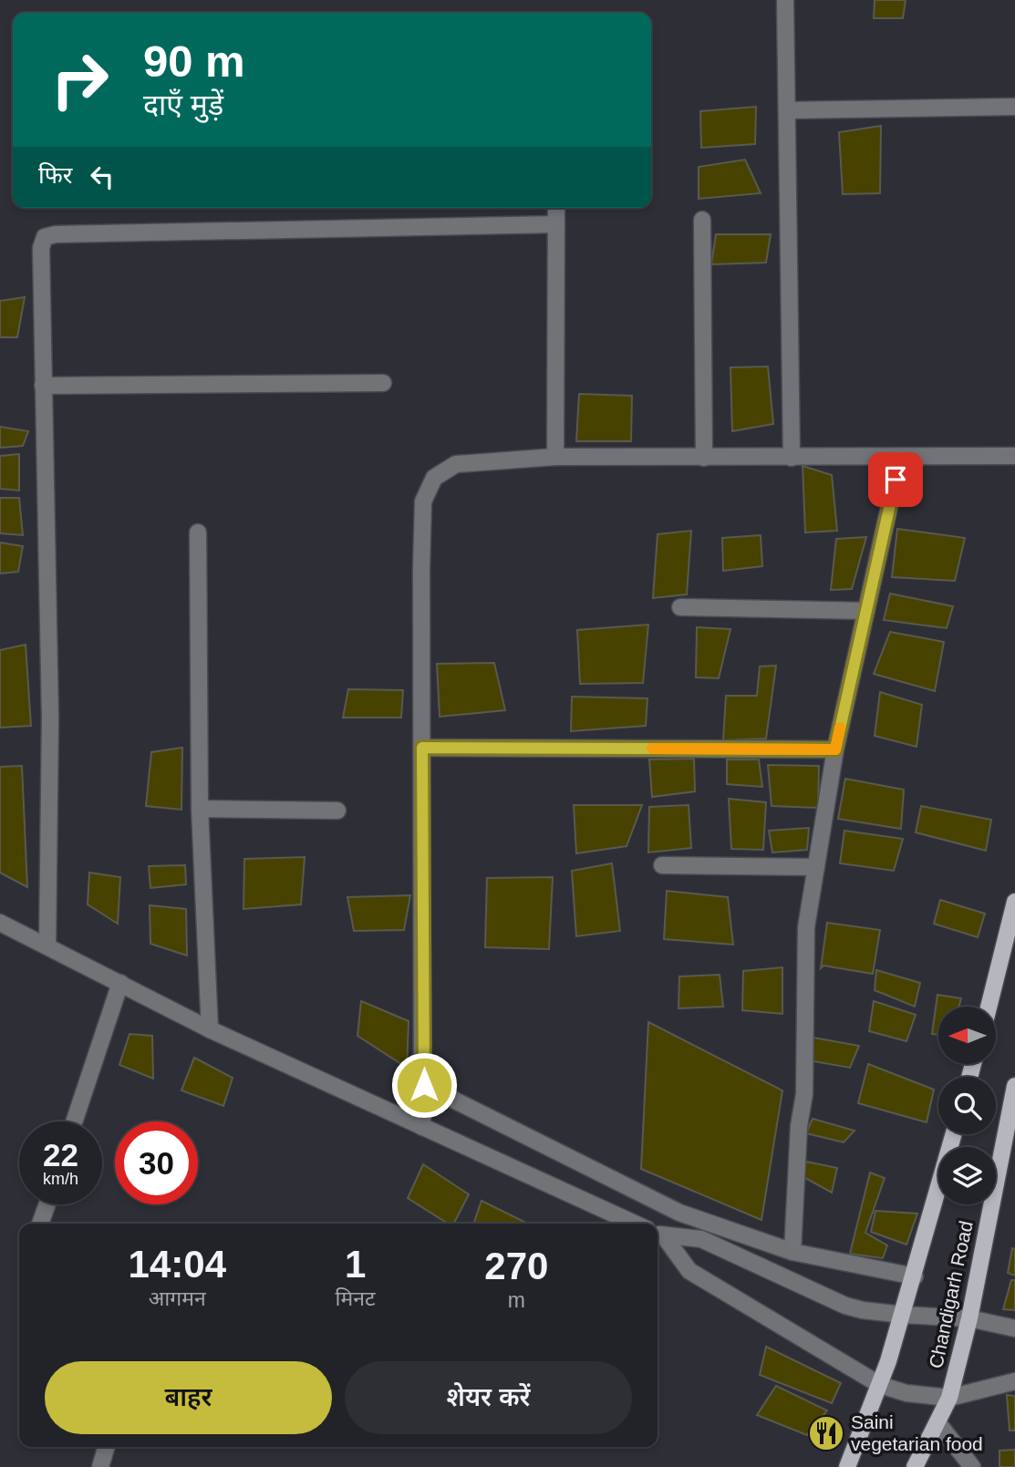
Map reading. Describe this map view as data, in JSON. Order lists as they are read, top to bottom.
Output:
{
  "streets": {
    "main road": ["Chandigarh Road"]
  },
  "places": {
    "restaurant": ["Saini vegetarian food"]
  },
  "north": "left",
  "page": {
    "turn": ["90 m", "दाएँ मुड़ें"],
    "then": "फिर",
    "speed": "22 km/h",
    "limit": "30",
    "eta": [
      "14:04",
      "आगमन",
      "1",
      "मिनट",
      "270",
      "m"
    ],
    "buttons": ["बाहर", "शेयर करें"]
  }
}
